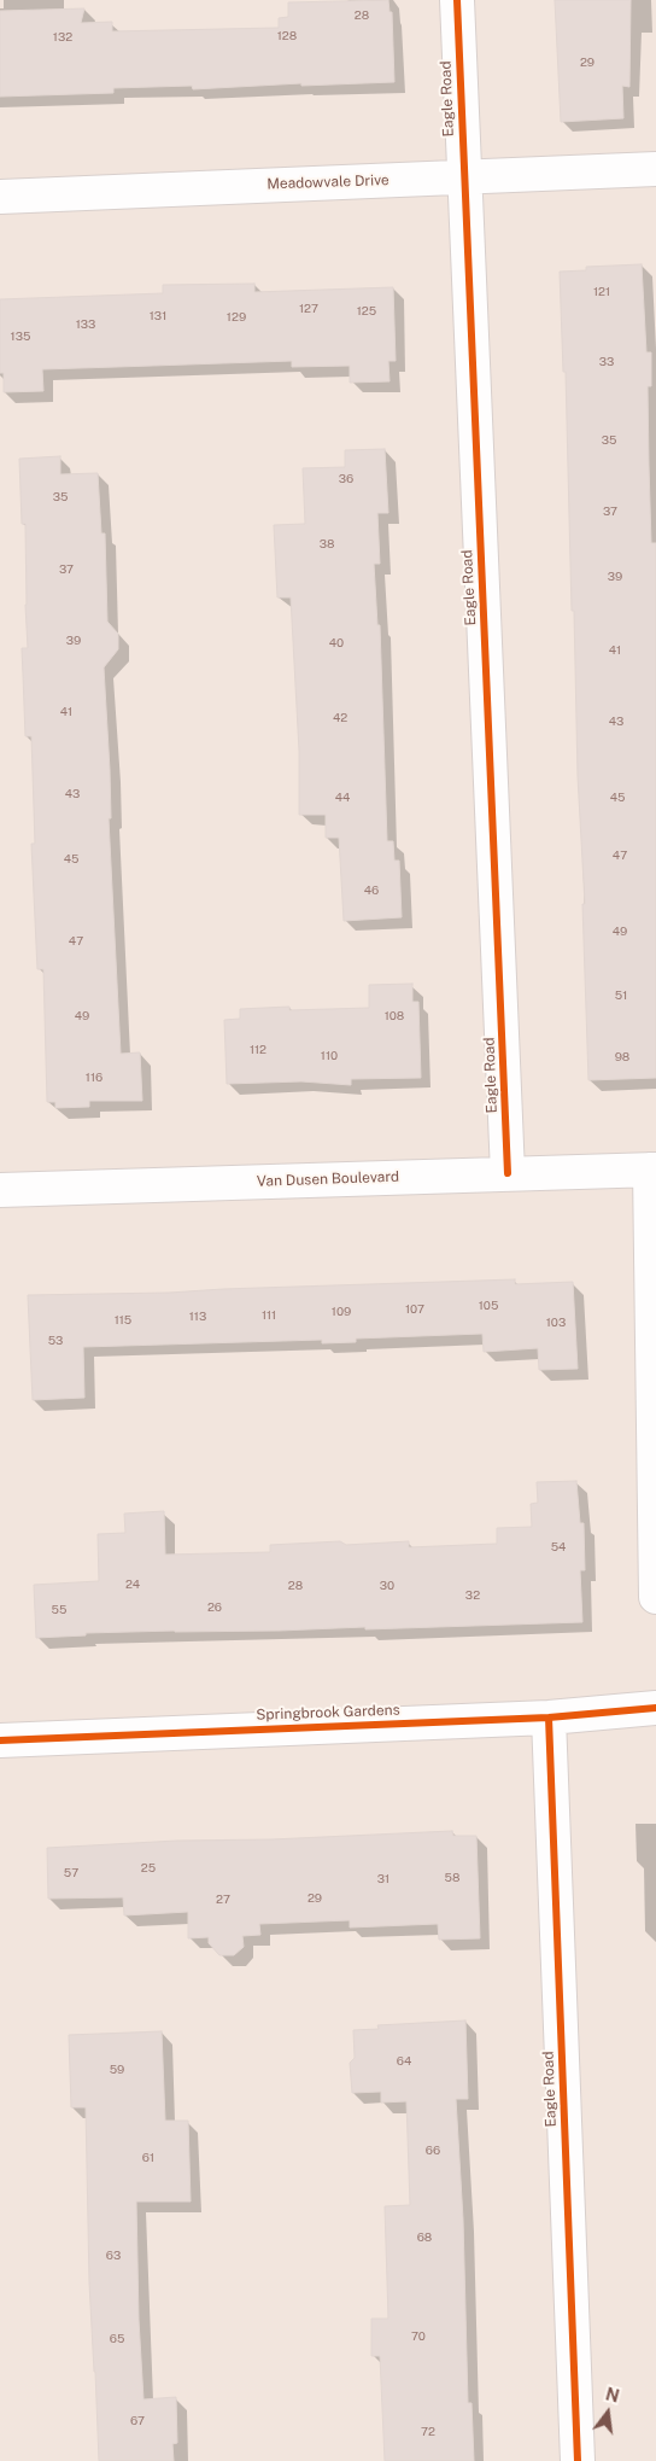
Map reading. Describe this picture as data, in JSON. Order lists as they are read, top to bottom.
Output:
{
  "streets": {
    "street": [
      "Eagle Road",
      "Meadowvale Drive",
      "Van Dusen Boulevard",
      "Springbrook Gardens"
    ]
  },
  "crossings": [
    ["Eagle Road", "Meadowvale Drive"],
    ["Eagle Road", "Van Dusen Boulevard"],
    ["Eagle Road", "Springbrook Gardens"]
  ],
  "house_numbers": [
    "28",
    "128",
    "132",
    "29",
    "121",
    "127",
    "125",
    "131",
    "129",
    "133",
    "135",
    "33",
    "35",
    "36",
    "35",
    "37",
    "38",
    "37",
    "39",
    "39",
    "40",
    "41",
    "41",
    "42",
    "43",
    "43",
    "44",
    "45",
    "47",
    "45",
    "46",
    "49",
    "47",
    "51",
    "49",
    "108",
    "112",
    "110",
    "98",
    "116",
    "105",
    "107",
    "109",
    "111",
    "113",
    "115",
    "103",
    "53",
    "54",
    "24",
    "28",
    "30",
    "32",
    "26",
    "55",
    "25",
    "57",
    "58",
    "31",
    "29",
    "27",
    "64",
    "59",
    "66",
    "61",
    "68",
    "63",
    "70",
    "65",
    "67",
    "72"
  ],
  "north": "top"
}
